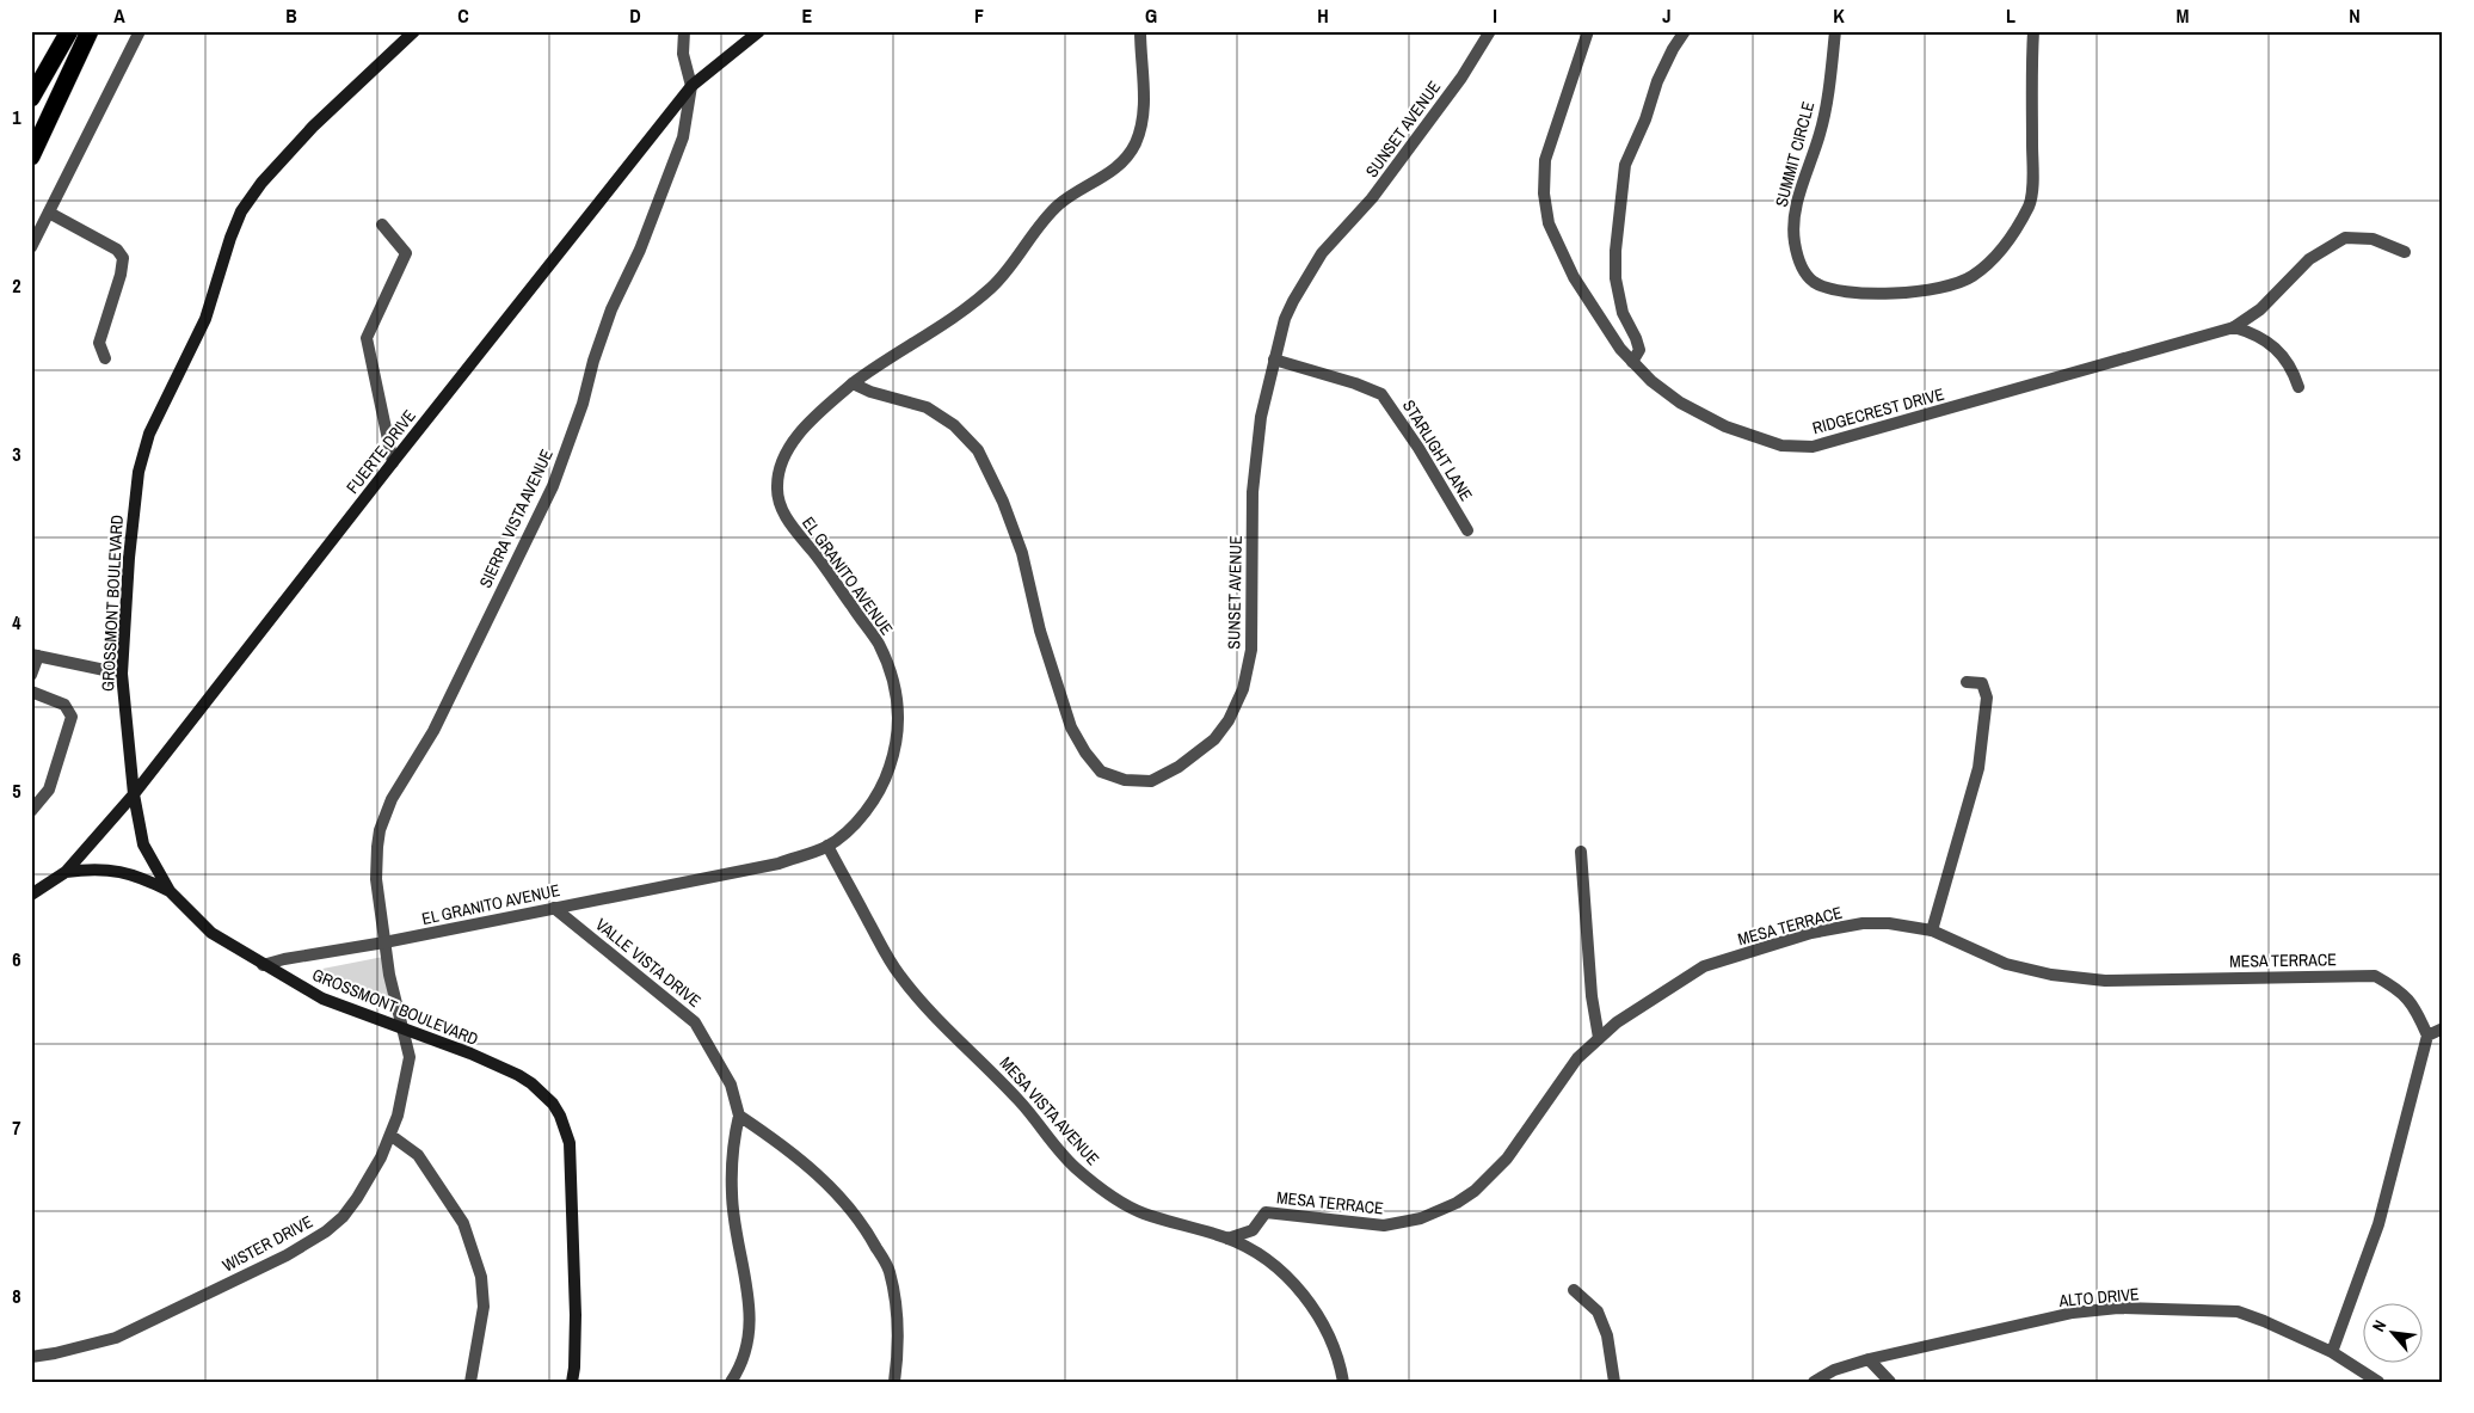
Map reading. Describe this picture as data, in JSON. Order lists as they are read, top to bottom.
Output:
{
  "streets": {
    "main road": ["FUERTE DRIVE", "GROSSMONT BOULEVARD"],
    "street": [
      "SUNSET AVENUE",
      "SUMMIT CIRCLE",
      "RIDGECREST DRIVE",
      "STARLIGHT LANE",
      "SIERRA VISTA AVENUE",
      "EL GRANITO AVENUE",
      "MESA TERRACE",
      "VALLE VISTA DRIVE",
      "MESA VISTA AVENUE",
      "WISTER DRIVE",
      "ALTO DRIVE"
    ]
  },
  "crossings": [
    ["SUNSET AVENUE", "STARLIGHT LANE"],
    ["SUNSET AVENUE", "EL GRANITO AVENUE"],
    ["FUERTE DRIVE", "SIERRA VISTA AVENUE"],
    ["FUERTE DRIVE", "GROSSMONT BOULEVARD"],
    ["SIERRA VISTA AVENUE", "EL GRANITO AVENUE"],
    ["SIERRA VISTA AVENUE", "WISTER DRIVE"],
    ["EL GRANITO AVENUE", "GROSSMONT BOULEVARD"],
    ["EL GRANITO AVENUE", "VALLE VISTA DRIVE"],
    ["EL GRANITO AVENUE", "MESA VISTA AVENUE"],
    ["EL GRANITO AVENUE", "WISTER DRIVE"],
    ["GROSSMONT BOULEVARD", "WISTER DRIVE"],
    ["MESA TERRACE", "MESA VISTA AVENUE"]
  ],
  "north": "top left",
  "grid": {
    "columns": [
      "A",
      "B",
      "C",
      "D",
      "E",
      "F",
      "G",
      "H",
      "I",
      "J",
      "K",
      "L",
      "M",
      "N"
    ],
    "rows": [
      "1",
      "2",
      "3",
      "4",
      "5",
      "6",
      "7",
      "8"
    ]
  }
}
